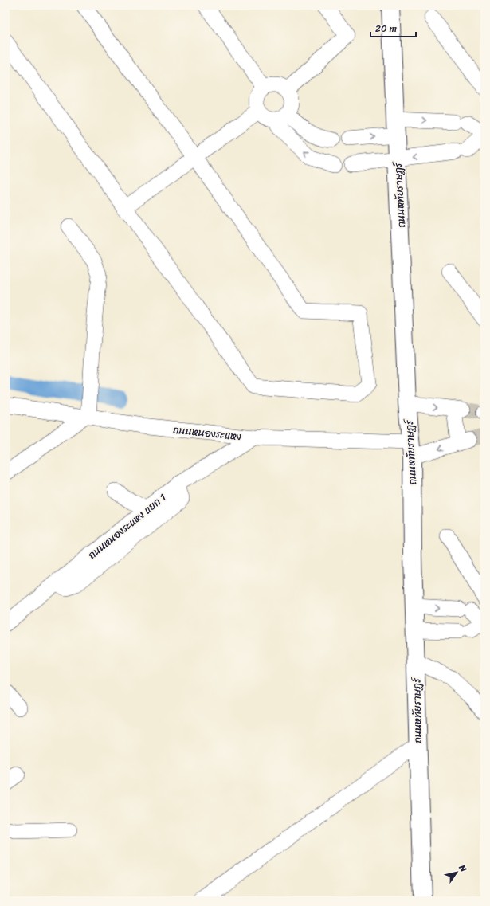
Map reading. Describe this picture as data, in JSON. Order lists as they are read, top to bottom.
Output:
{
  "streets": {
    "main road": ["ถนนหทัยราษฎร์"],
    "street": ["ถนนหนองระแหง", "ถนนหนองระแหง แยก 1"]
  },
  "crossings": [
    ["ถนนหทัยราษฎร์", "ถนนหนองระแหง"],
    ["ถนนหนองระแหง", "ถนนหนองระแหง แยก 1"]
  ],
  "scale_bar": "20 m",
  "north": "top right"
}
